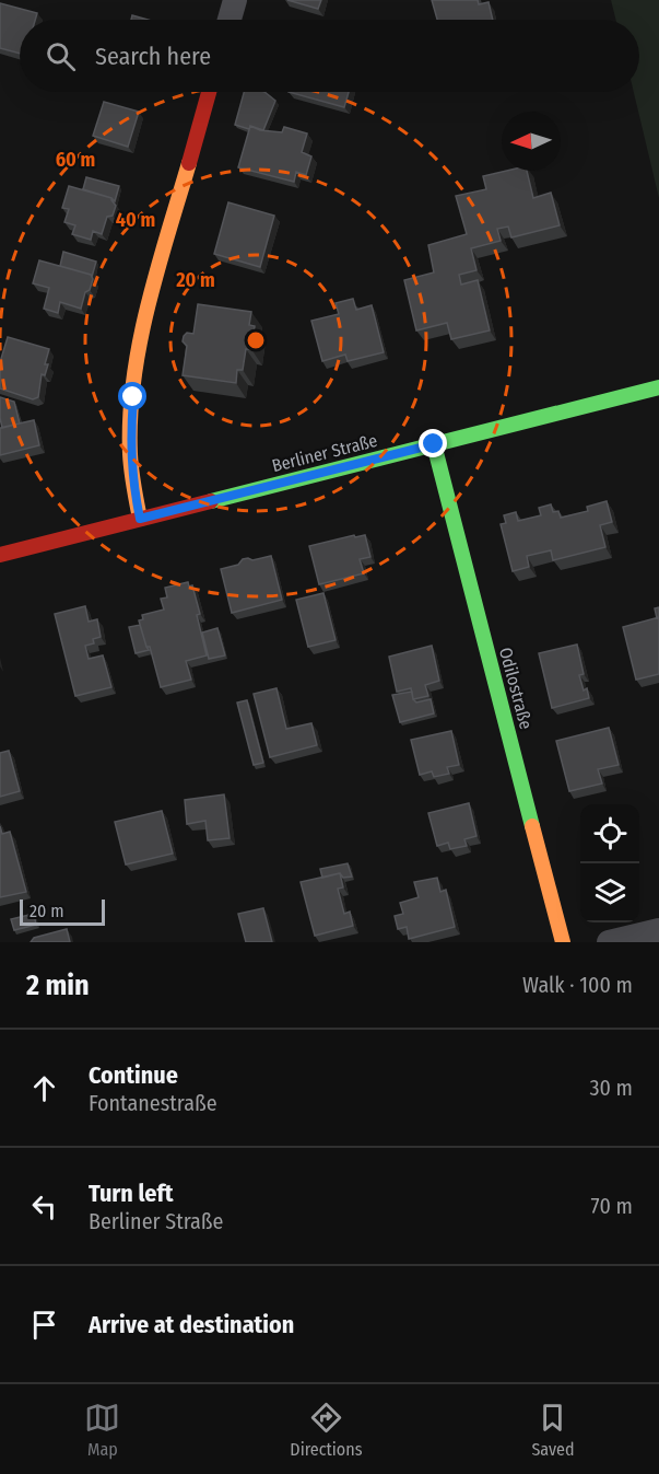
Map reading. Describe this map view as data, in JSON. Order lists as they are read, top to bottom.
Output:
{
  "streets": {
    "street": ["Berliner Straße", "Odilostraße"]
  },
  "crossings": [
    ["Berliner Straße", "Odilostraße"]
  ],
  "scale_bar": "20 m",
  "north": "left",
  "page": {
    "search": "Search here",
    "scale": "20 m",
    "heading": ["2 min", "Walk · 100 m"],
    "list": [
      ["Continue", "Fontanestraße", "30 m"],
      ["Turn left", "Berliner Straße", "70 m"],
      "Arrive at destination"
    ],
    "nav": ["Map", "Directions", "Saved"]
  },
  "rings": ["60 m", "40 m", "20 m"]
}
